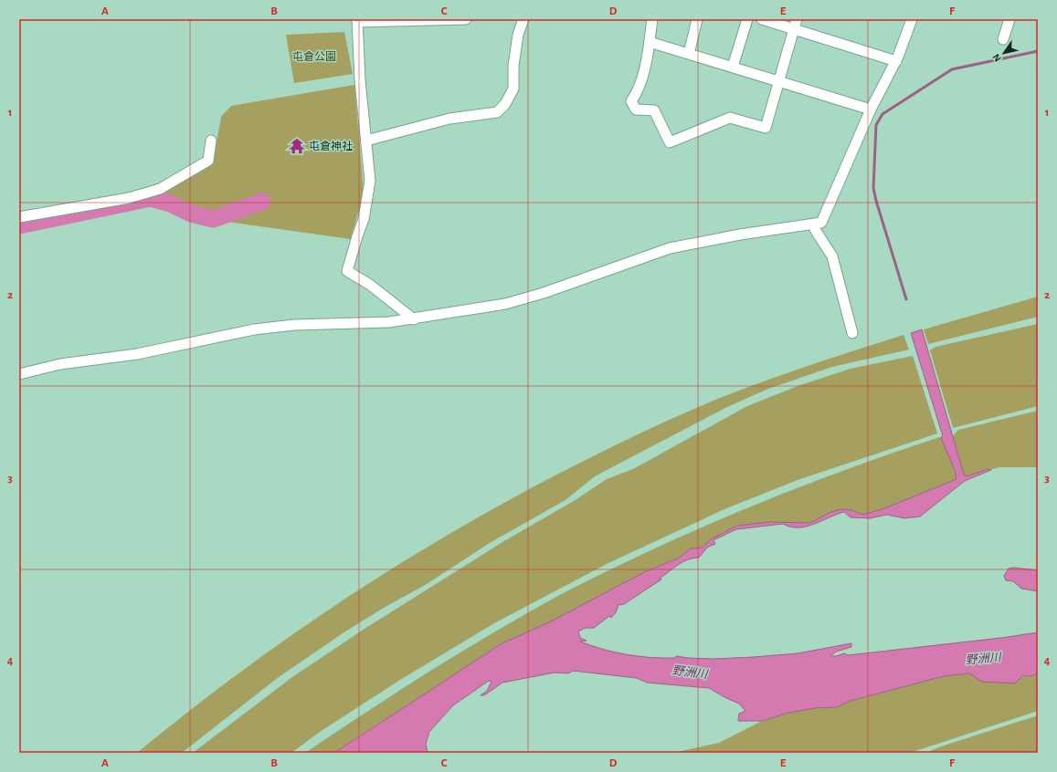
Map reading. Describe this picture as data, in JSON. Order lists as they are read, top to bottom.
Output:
{
  "water": ["野洲川"],
  "parks": ["屯倉公園"],
  "places": {
    "temple": ["屯倉神社"]
  },
  "north": "bottom left",
  "grid": {
    "columns": [
      "A",
      "B",
      "C",
      "D",
      "E",
      "F"
    ],
    "rows": [
      "1",
      "2",
      "3",
      "4"
    ]
  }
}
